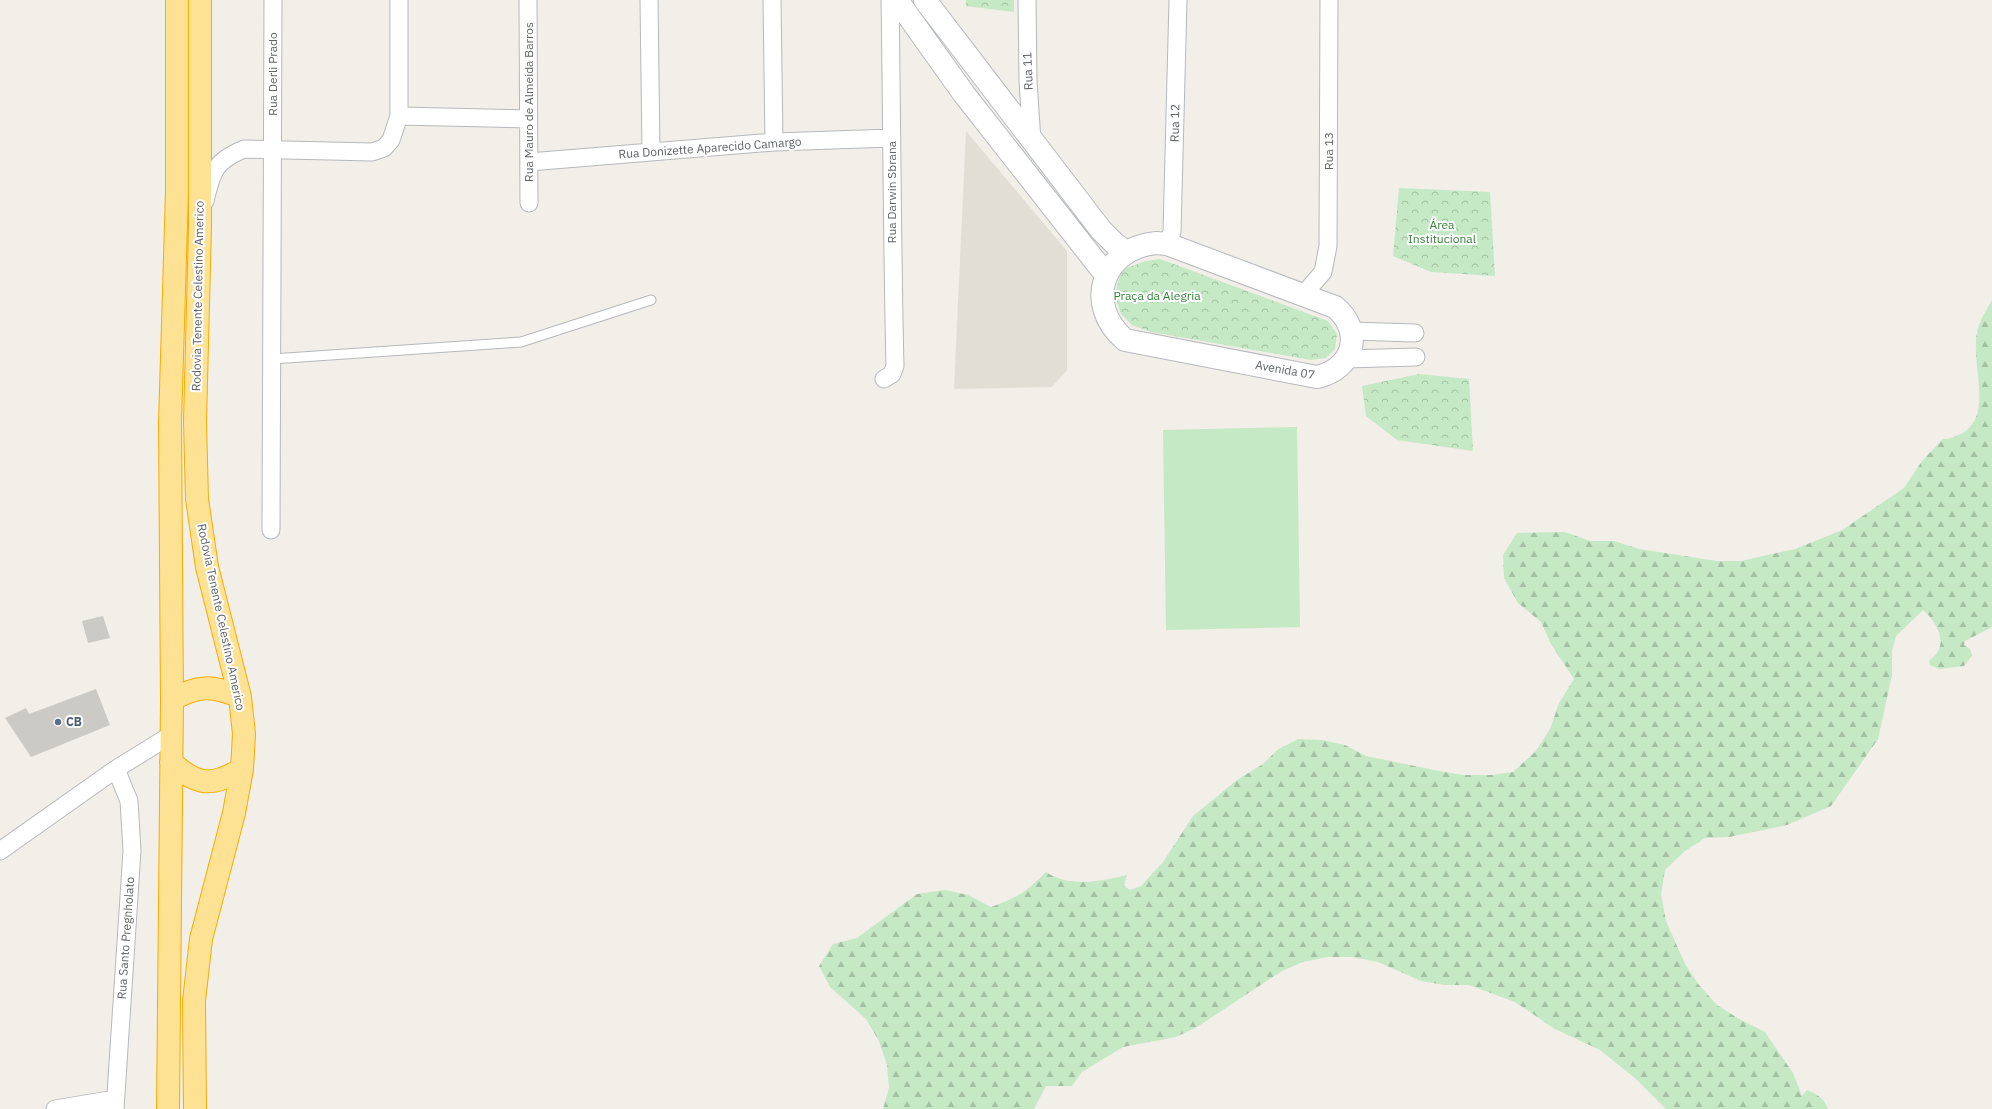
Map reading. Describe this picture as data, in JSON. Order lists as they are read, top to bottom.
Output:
{
  "streets": {
    "highway": ["Rodovia Tenente Celestino Americo"],
    "street": [
      "Rua 11",
      "Rua Derli Prado",
      "Rua Mauro de Almeida Barros",
      "Rua 12",
      "Rua Donizette Aparecido Camargo",
      "Rua 13",
      "Rua Darwin Sbrana",
      "Avenida 07",
      "Rua Santo Pregnholato"
    ]
  },
  "crossings": [
    ["Rua Mauro de Almeida Barros", "Rua Donizette Aparecido Camargo"],
    ["Rua 12", "Avenida 07"],
    ["Rua Donizette Aparecido Camargo", "Rua Darwin Sbrana"],
    ["Rua 13", "Avenida 07"]
  ],
  "parks": ["Área Institucional", "Praça da Alegria"],
  "places": ["CB"]
}
